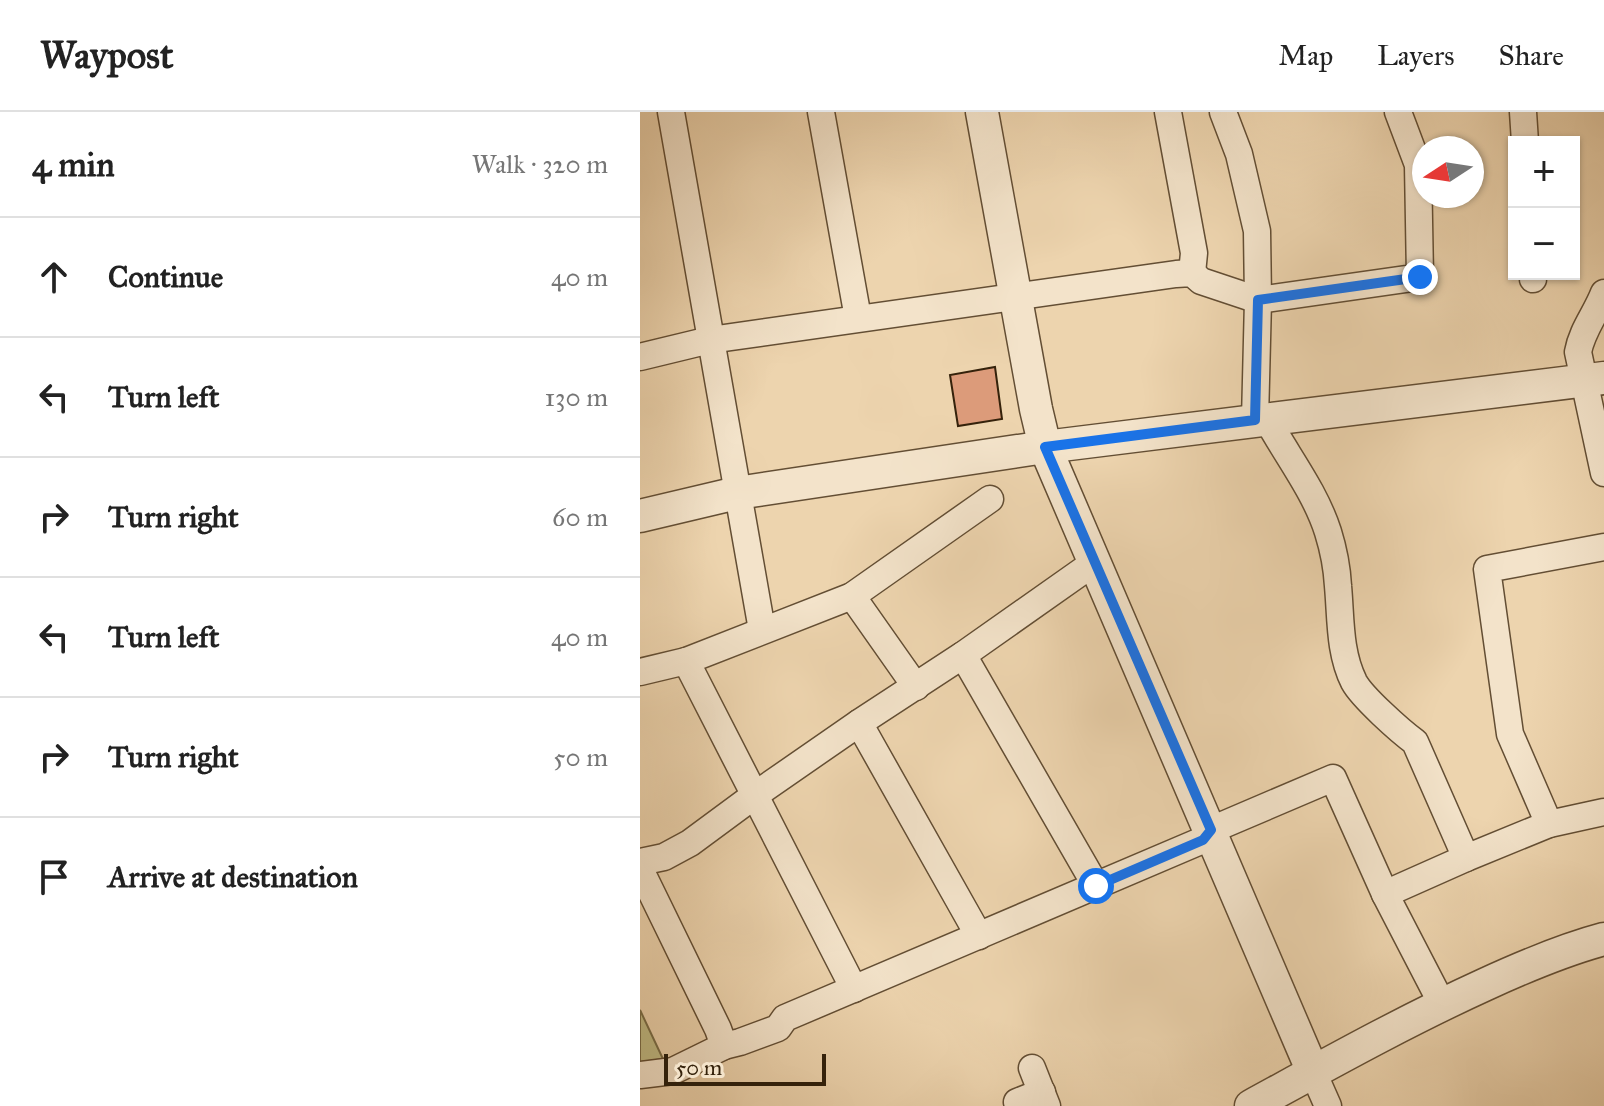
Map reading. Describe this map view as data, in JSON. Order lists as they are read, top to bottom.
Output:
{
  "scale_bar": "50 m",
  "north": "left",
  "page": {
    "header": "Waypost",
    "nav": ["Map", "Layers", "Share"],
    "heading": ["4 min", "Walk · 320 m"],
    "map_buttons": ["+", "−"],
    "list": [
      ["Continue", "40 m"],
      ["Turn left", "130 m"],
      ["Turn right", "60 m"],
      ["Turn left", "40 m"],
      ["Turn right", "50 m"],
      "Arrive at destination"
    ],
    "scale": "50 m"
  }
}
